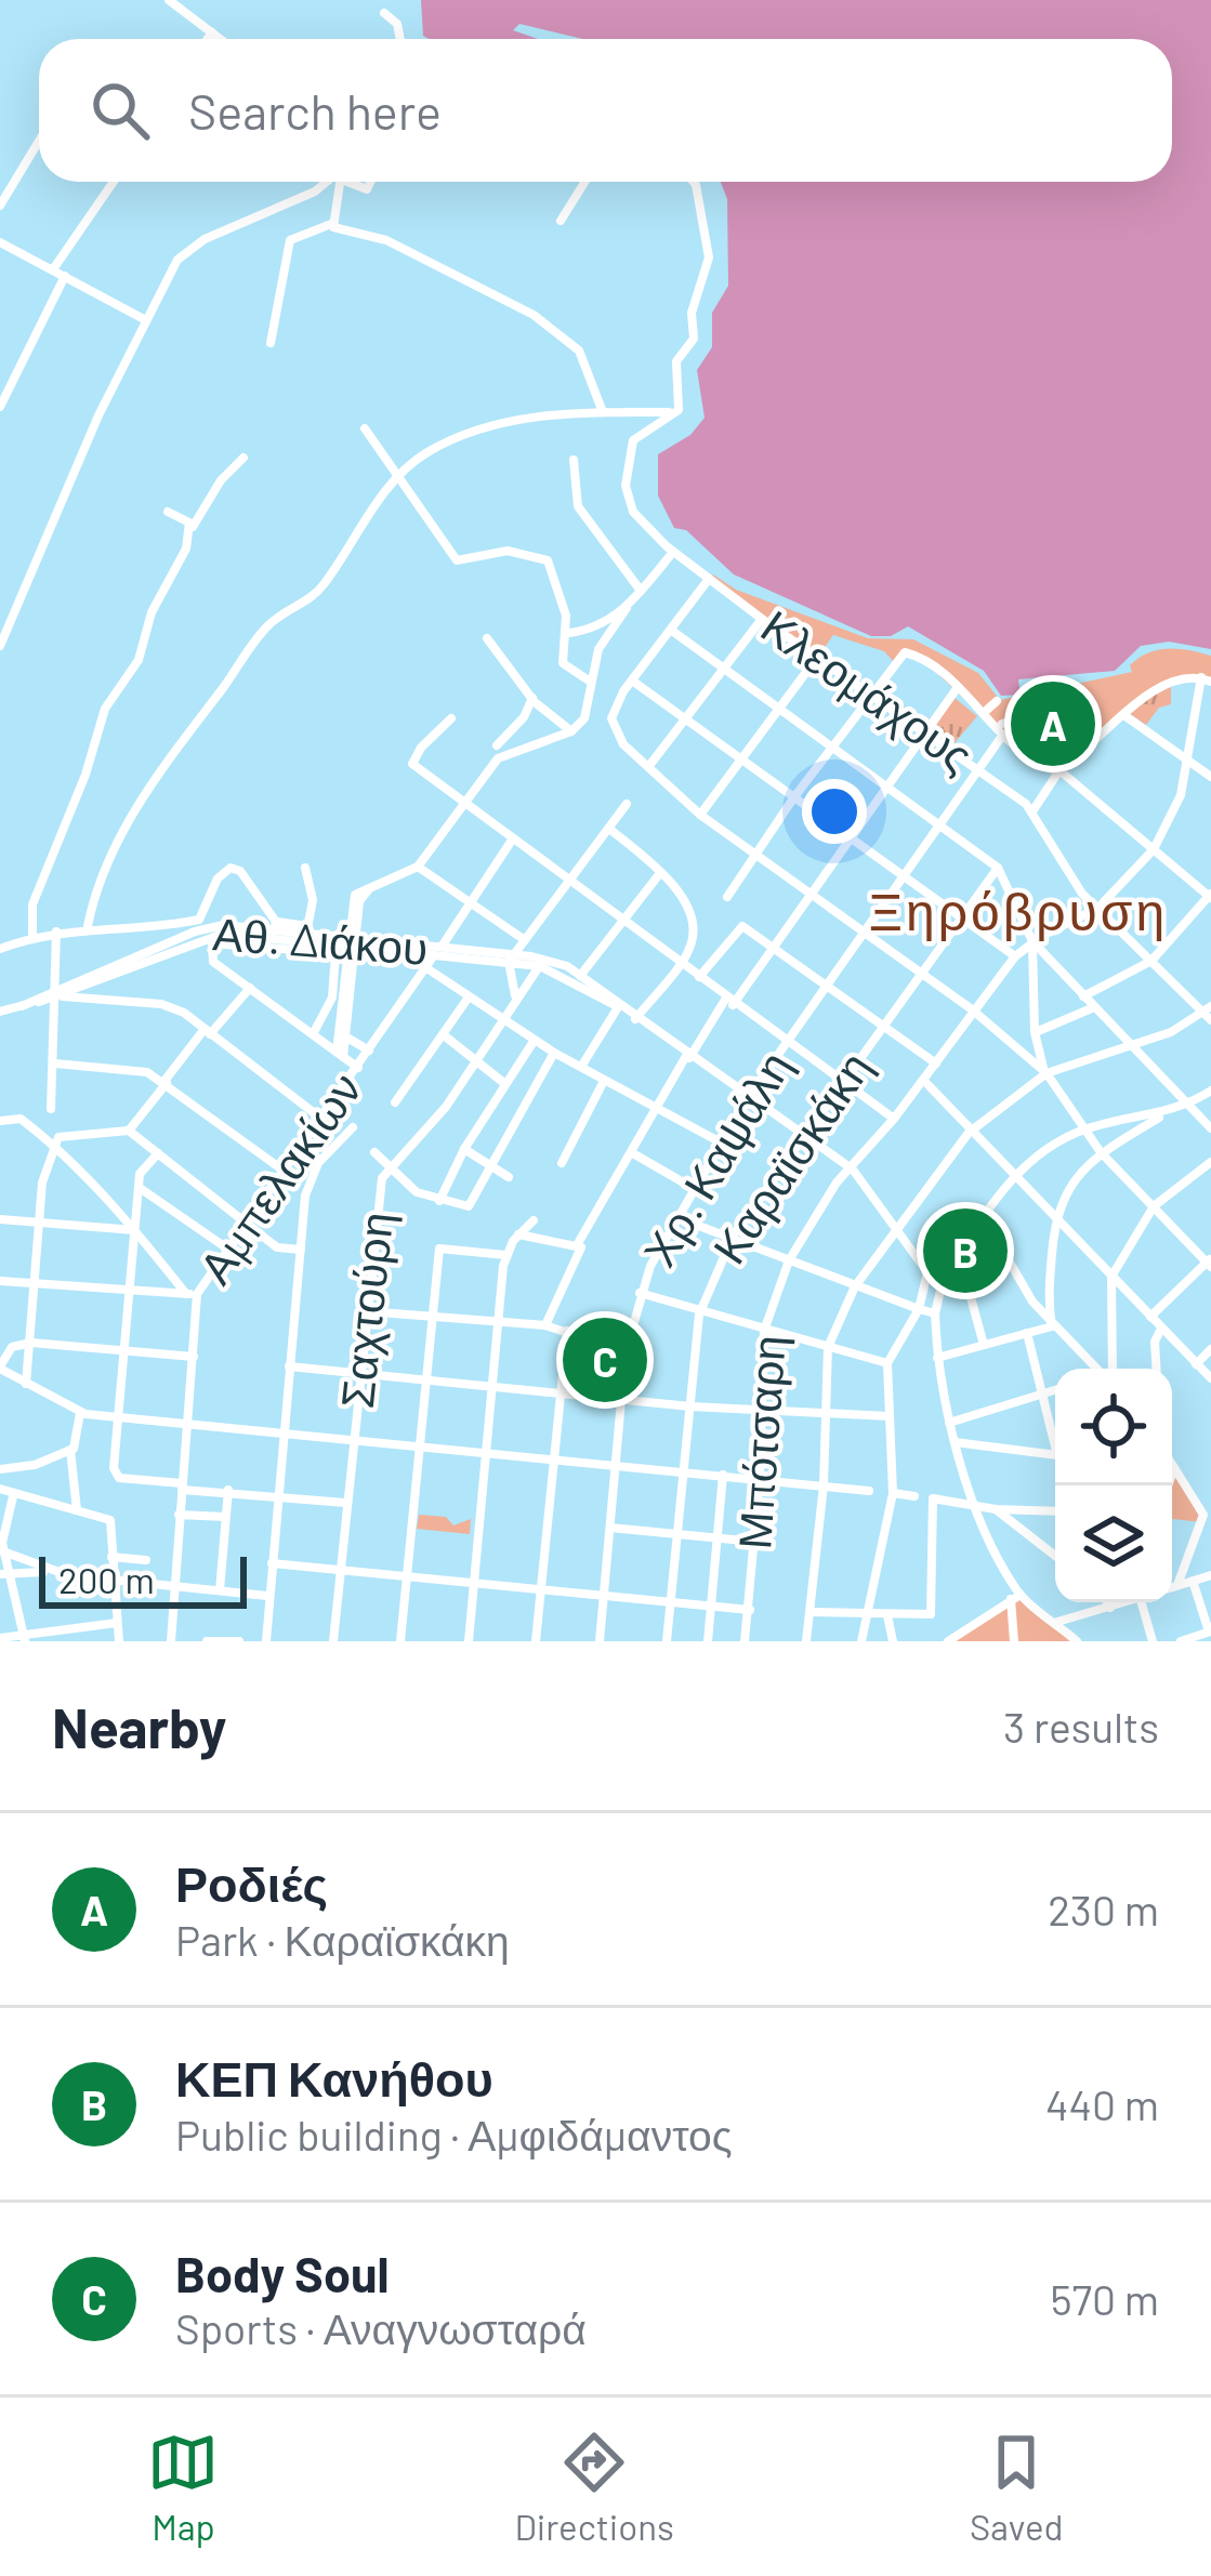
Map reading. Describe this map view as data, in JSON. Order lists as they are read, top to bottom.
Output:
{
  "streets": {
    "street": [
      "Κλεομάχους",
      "Αθ. Διάκου",
      "Καραϊσκάκη",
      "Χρ. Καψάλη",
      "Αμπελακίων",
      "Σαχτούρη",
      "Μπότσαρη"
    ]
  },
  "crossings": [
    ["Κλεομάχους", "Χρ. Καψάλη"],
    ["Κλεομάχους", "Μπότσαρη"],
    ["Αθ. Διάκου", "Καραϊσκάκη"],
    ["Αθ. Διάκου", "Χρ. Καψάλη"],
    ["Αθ. Διάκου", "Αμπελακίων"],
    ["Αθ. Διάκου", "Σαχτούρη"],
    ["Αθ. Διάκου", "Μπότσαρη"]
  ],
  "districts": ["Ξηρόβρυση"],
  "scale_bar": "200 m",
  "page": {
    "search": "Search here",
    "pins": ["A", "B", "C"],
    "scale": "200 m",
    "heading": ["Nearby", "3 results"],
    "list": [
      {
        "mark": "A",
        "name": "Ροδιές",
        "note": "Park · Καραϊσκάκη",
        "value": "230 m"
      },
      {
        "mark": "B",
        "name": "ΚΕΠ Κανήθου",
        "note": "Public building · Αμφιδάμαντος",
        "value": "440 m"
      },
      {
        "mark": "C",
        "name": "Body Soul",
        "note": "Sports · Αναγνωσταρά",
        "value": "570 m"
      }
    ],
    "nav": ["Map", "Directions", "Saved"]
  }
}
